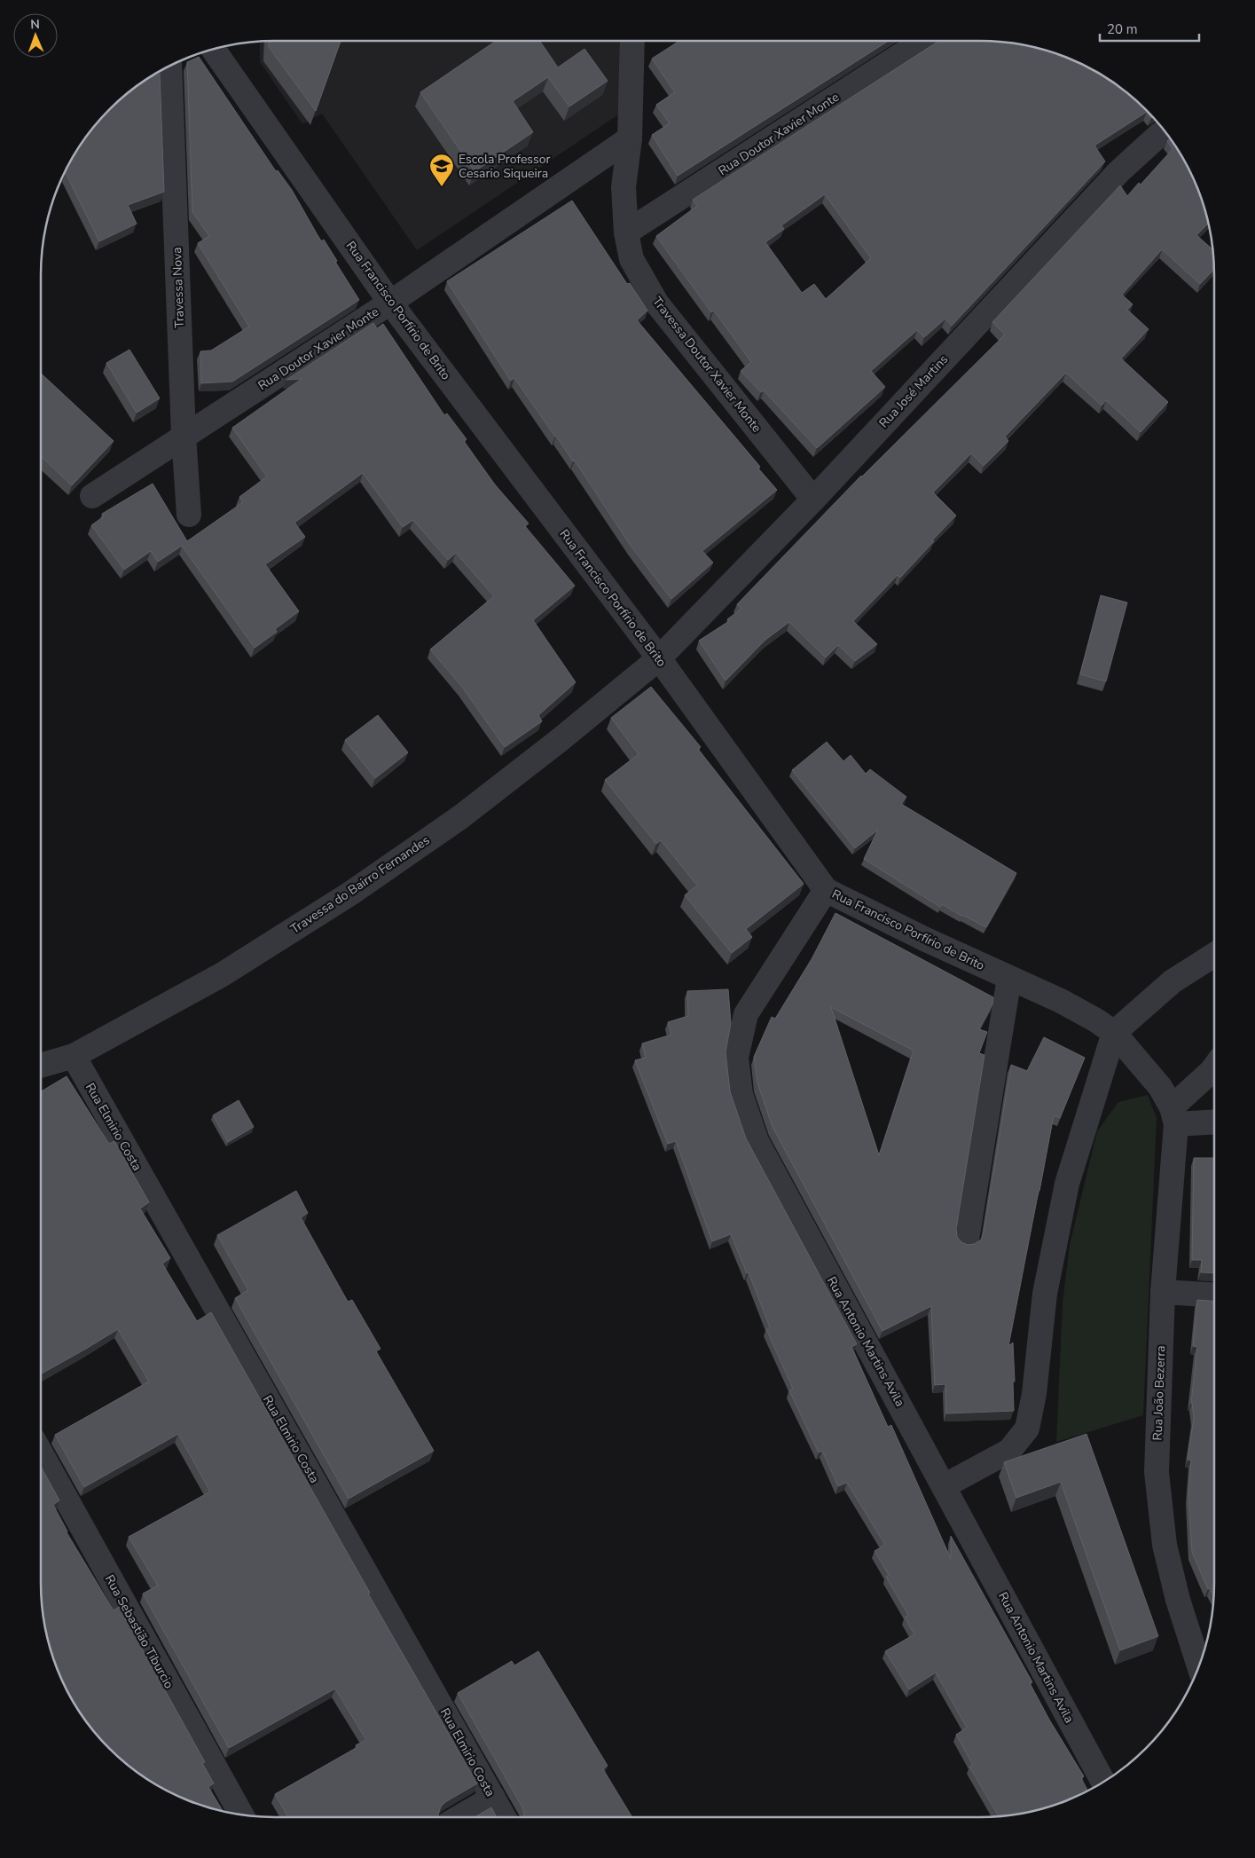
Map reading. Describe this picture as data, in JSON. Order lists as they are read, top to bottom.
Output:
{
  "streets": {
    "street": [
      "Rua Doutor Xavier Monte",
      "Travessa Nova",
      "Rua Francisco Porfírio de Brito",
      "Travessa Doutor Xavier Monte",
      "Rua José Martins",
      "Travessa do Bairro Fernandes",
      "Rua Elmirio Costa",
      "Rua Antonio Martins Avila",
      "Rua João Bezerra",
      "Rua Sebastião Tiburcio"
    ]
  },
  "crossings": [
    ["Rua Doutor Xavier Monte", "Travessa Nova"],
    ["Rua Doutor Xavier Monte", "Rua Francisco Porfírio de Brito"],
    ["Rua Doutor Xavier Monte", "Travessa Doutor Xavier Monte"],
    ["Rua Francisco Porfírio de Brito", "Rua José Martins"],
    ["Rua Francisco Porfírio de Brito", "Travessa do Bairro Fernandes"],
    ["Rua Francisco Porfírio de Brito", "Rua Antonio Martins Avila"],
    ["Rua Francisco Porfírio de Brito", "Rua João Bezerra"],
    ["Travessa Doutor Xavier Monte", "Rua José Martins"],
    ["Rua José Martins", "Travessa do Bairro Fernandes"],
    ["Travessa do Bairro Fernandes", "Rua Elmirio Costa"]
  ],
  "places": {
    "school or university": ["Escola Professor Cesario Siqueira"]
  },
  "scale_bar": "20 m",
  "north": "top"
}
